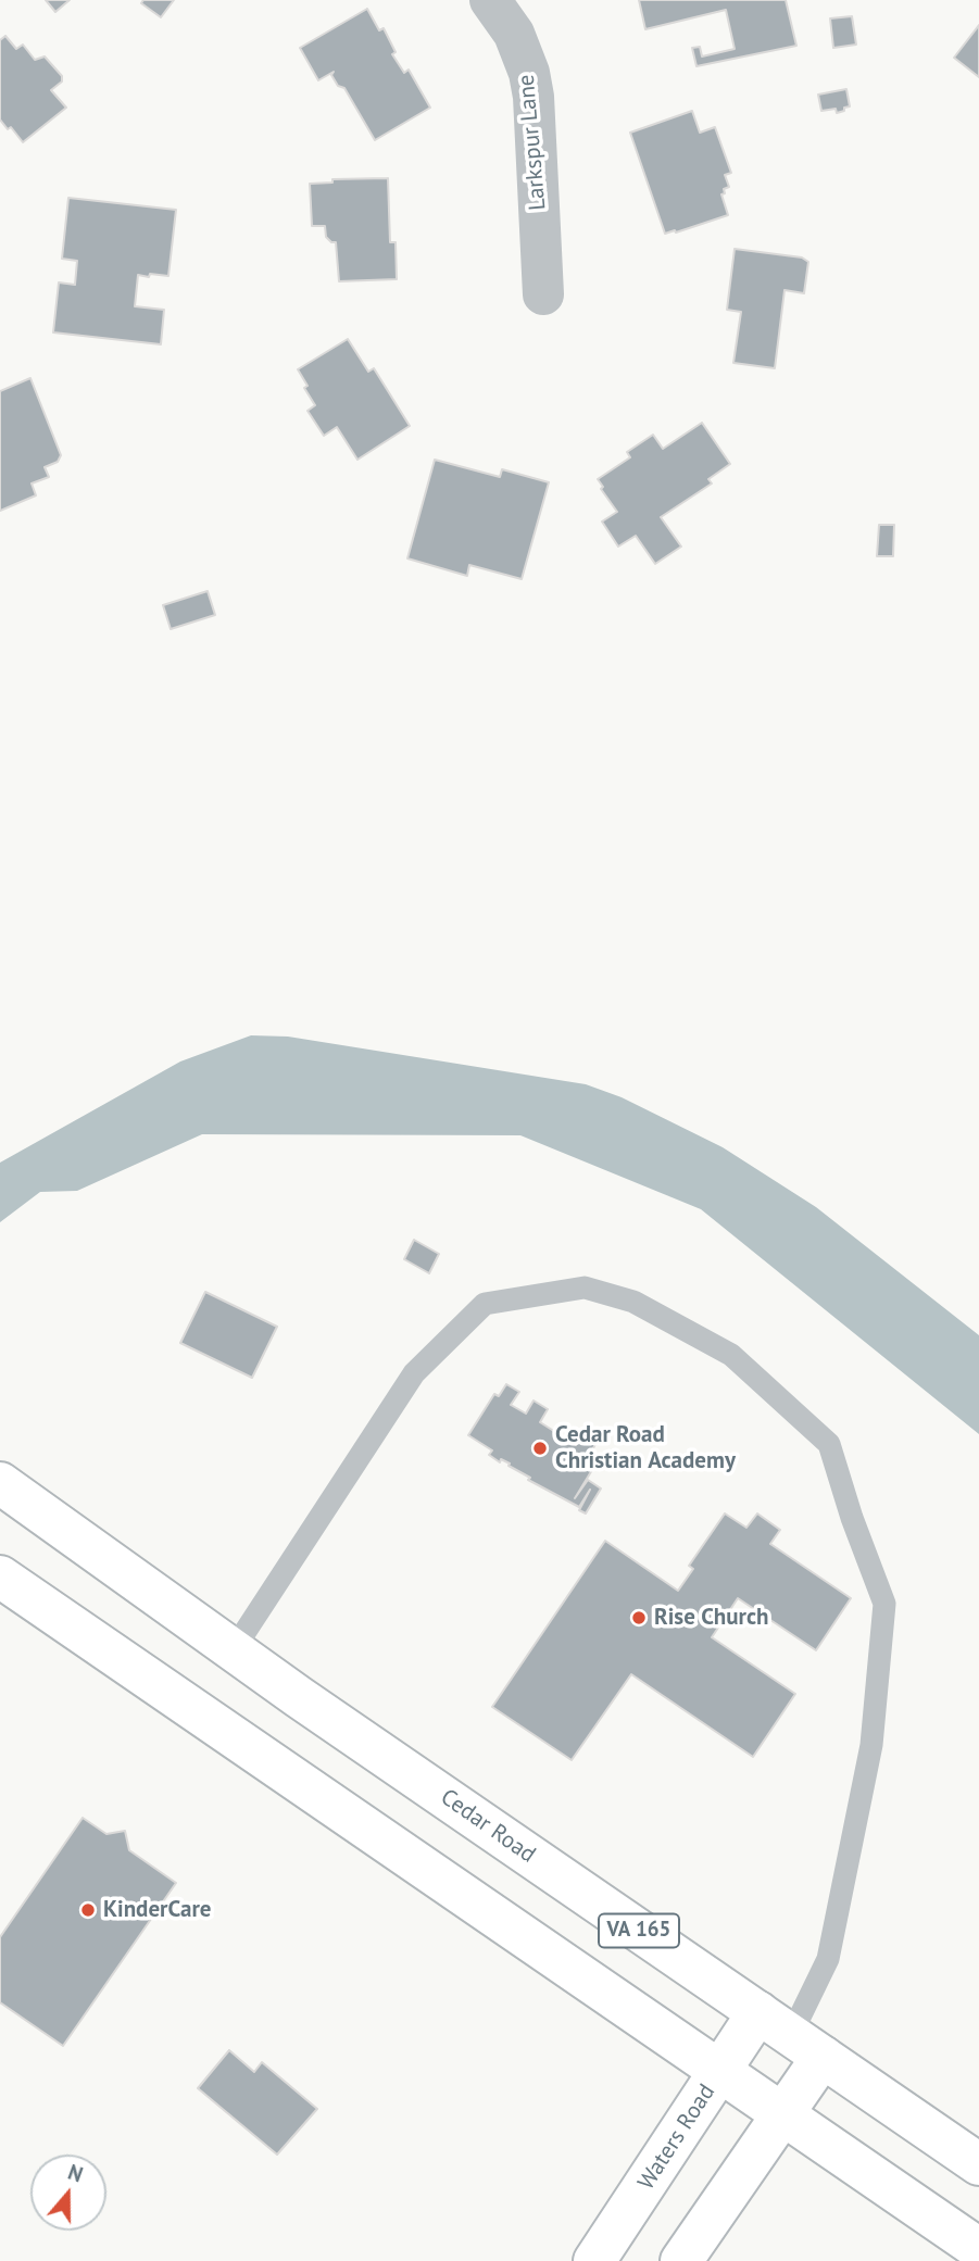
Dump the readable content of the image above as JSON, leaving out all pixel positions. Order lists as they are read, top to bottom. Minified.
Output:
{"streets":{"main road":["Cedar Road","VA 165","Waters Road"],"street":["Larkspur Lane"]},"crossings":[["Cedar Road","Waters Road"],["VA 165","Waters Road"]],"places":["Cedar Road Christian Academy","Rise Church","KinderCare"],"north":"top"}
